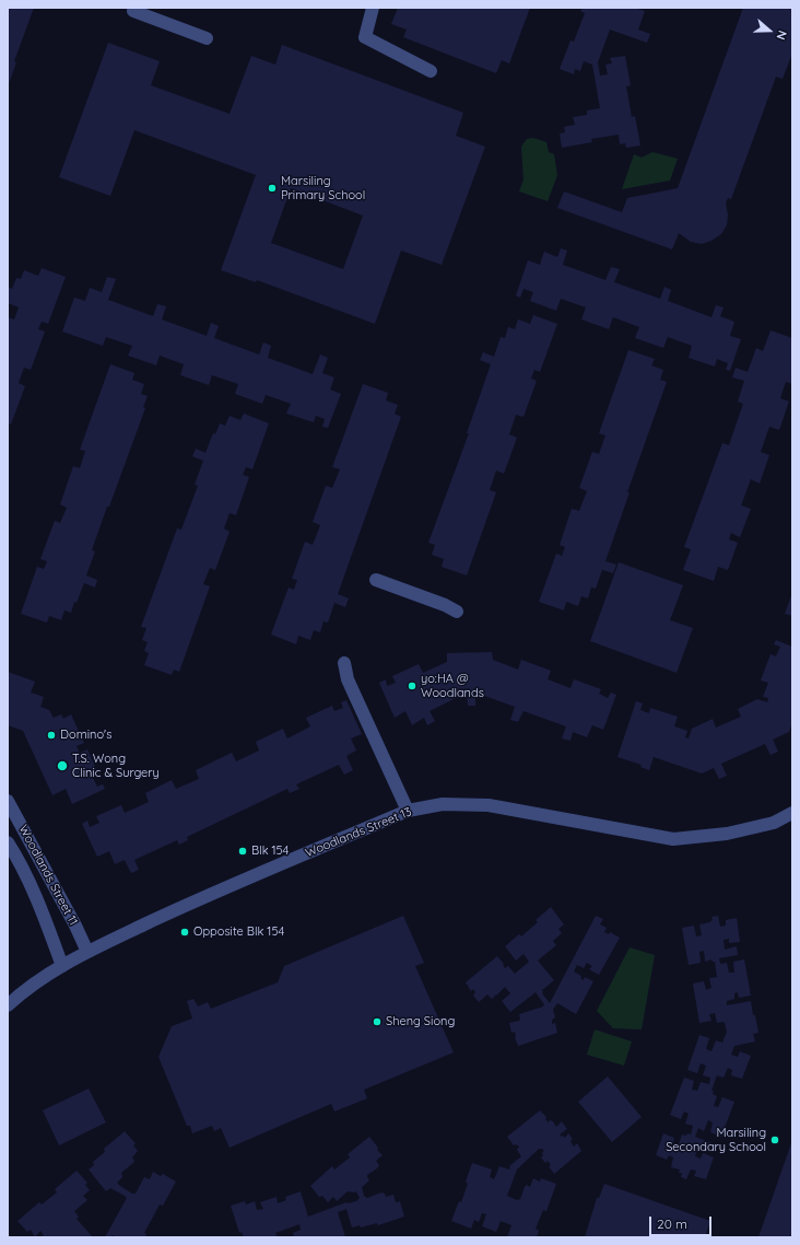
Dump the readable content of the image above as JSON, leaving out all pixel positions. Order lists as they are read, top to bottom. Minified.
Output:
{"streets":{"street":["Woodlands Street 13","Woodlands Street 11"]},"crossings":[["Woodlands Street 13","Woodlands Street 11"]],"places":["Marsiling Primary School","yo:HA @ Woodlands","Domino's","T.S. Wong Clinic & Surgery","Blk 154","Opposite Blk 154","Sheng Siong","Marsiling Secondary School"],"scale_bar":"20 m","north":"right"}
